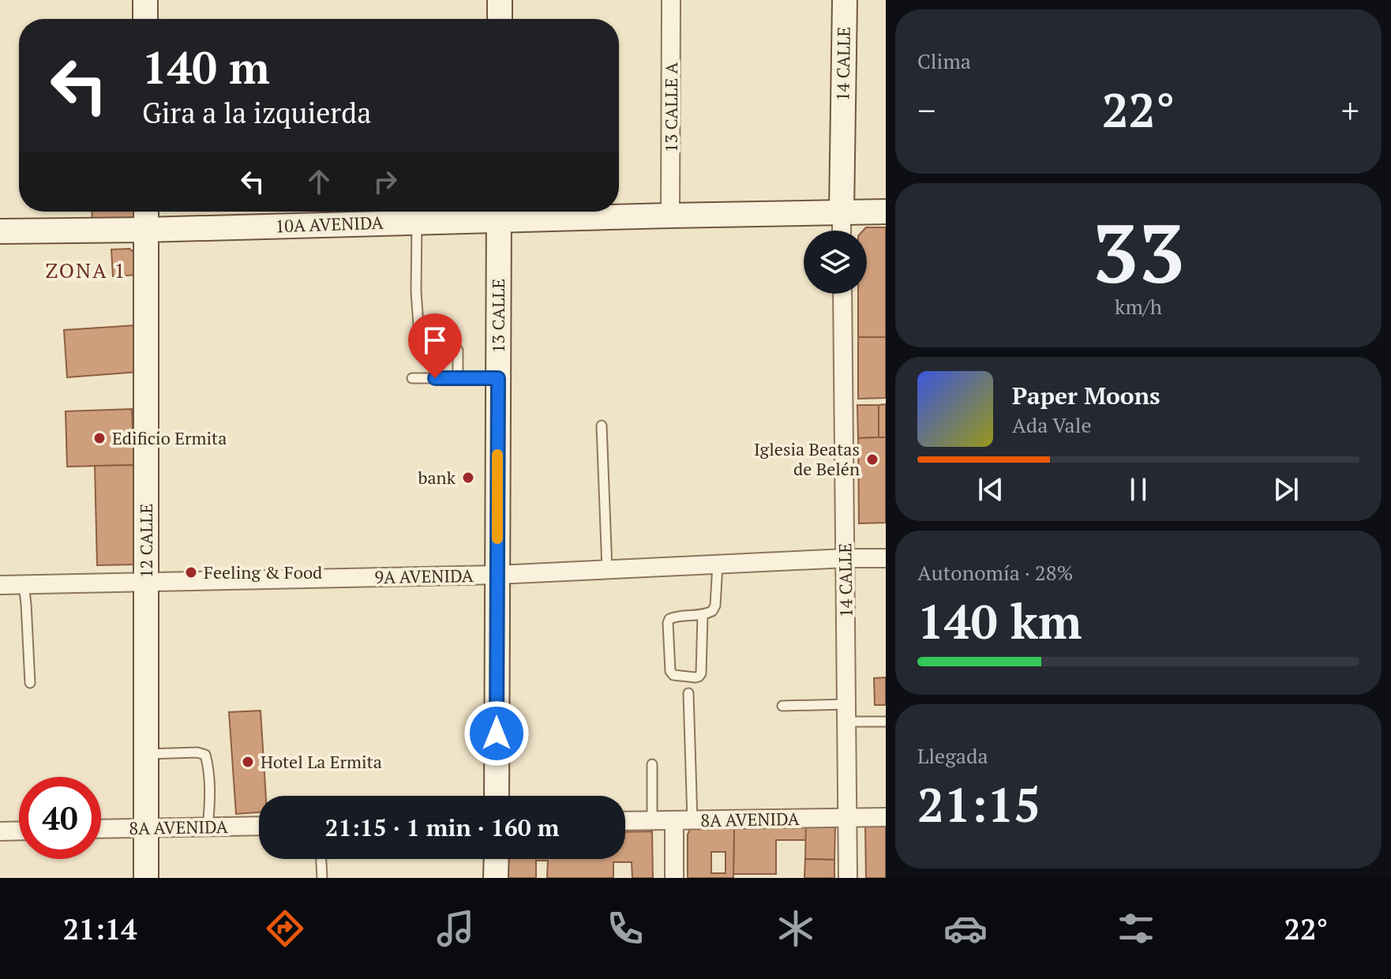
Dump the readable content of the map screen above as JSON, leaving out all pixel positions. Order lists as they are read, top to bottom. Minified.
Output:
{"streets":{"street":["14 CALLE","13 CALLE A","10A AVENIDA","13 CALLE","12 CALLE","9A AVENIDA","8A AVENIDA"]},"crossings":[["14 CALLE","10A AVENIDA"],["14 CALLE","9A AVENIDA"],["14 CALLE","8A AVENIDA"],["13 CALLE A","10A AVENIDA"],["10A AVENIDA","13 CALLE"],["10A AVENIDA","12 CALLE"],["13 CALLE","9A AVENIDA"],["12 CALLE","9A AVENIDA"],["12 CALLE","8A AVENIDA"]],"districts":["ZONA 1"],"places":["Edificio Ermita","Iglesia Beatas de Belén","bank","Feeling & Food","Hotel La Ermita"],"page":{"tile":["Clima",["33","km/h"],["Autonomía · 28%","140 km"],["Llegada","21:15"]],"turn":["140 m","Gira a la izquierda"],"heat":["−","22°","+"],"song":["Paper Moons","Ada Vale"],"limit":"40","trip":"21:15 · 1 min · 160 m","tabs":["21:14","22°"]}}
